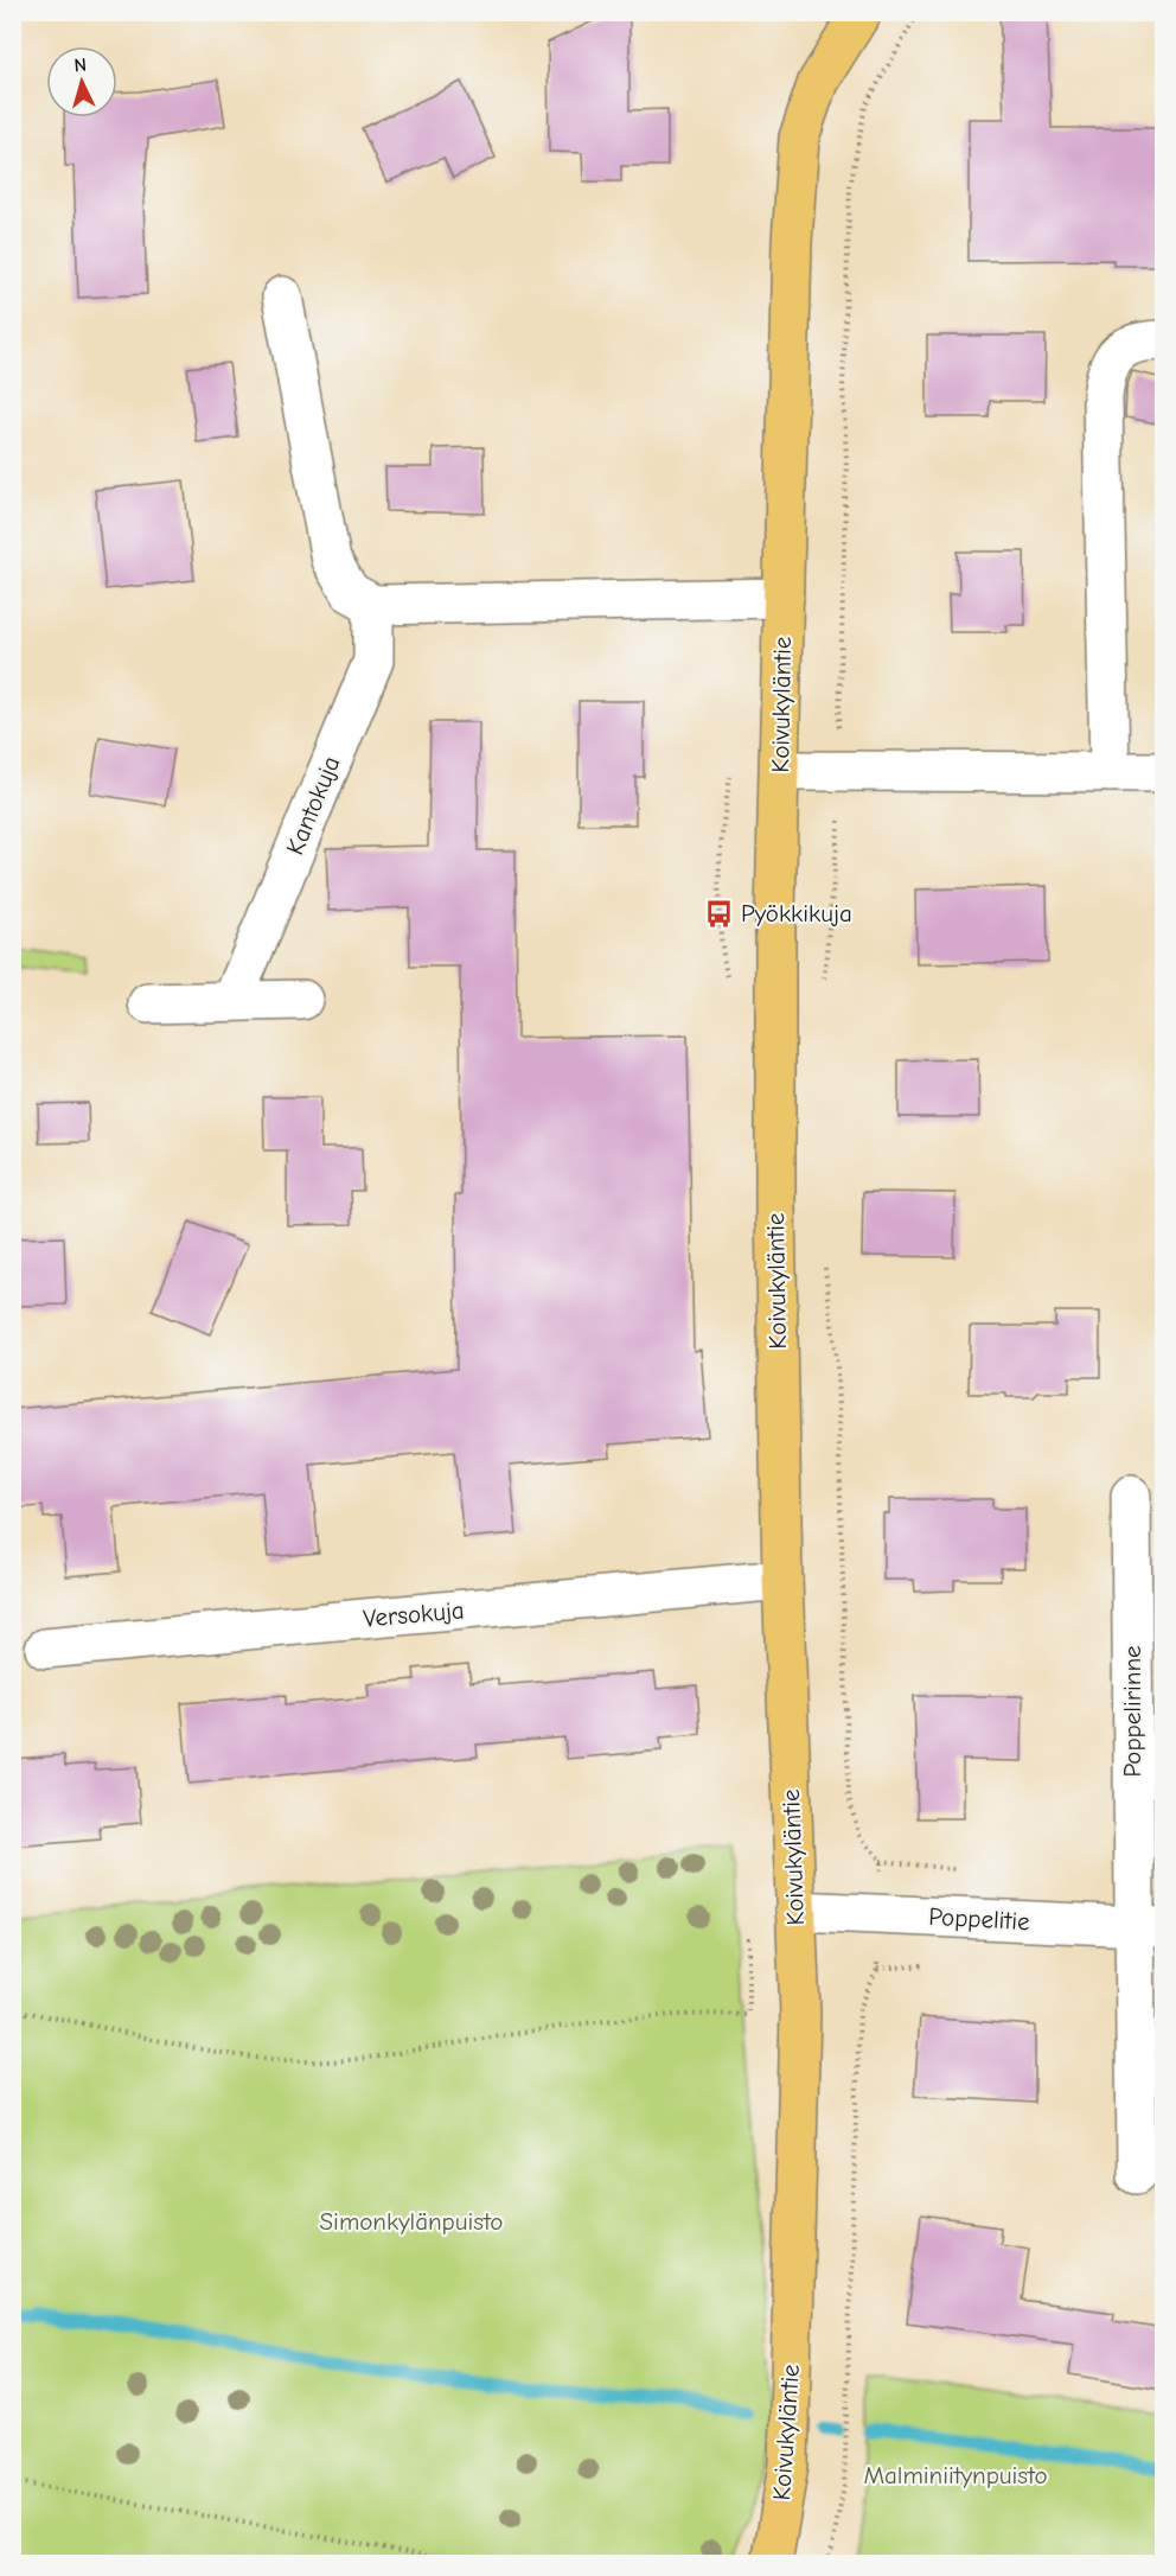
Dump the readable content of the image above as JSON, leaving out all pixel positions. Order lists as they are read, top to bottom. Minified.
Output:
{"streets":{"main road":["Koivukyläntie"],"street":["Kantokuja","Versokuja","Poppelirinne","Poppelitie"]},"crossings":[["Koivukyläntie","Versokuja"],["Koivukyläntie","Poppelitie"],["Poppelirinne","Poppelitie"]],"parks":["Simonkylänpuisto","Malminiitynpuisto"],"places":{"bus stop":["Pyökkikuja"]},"north":"top"}
